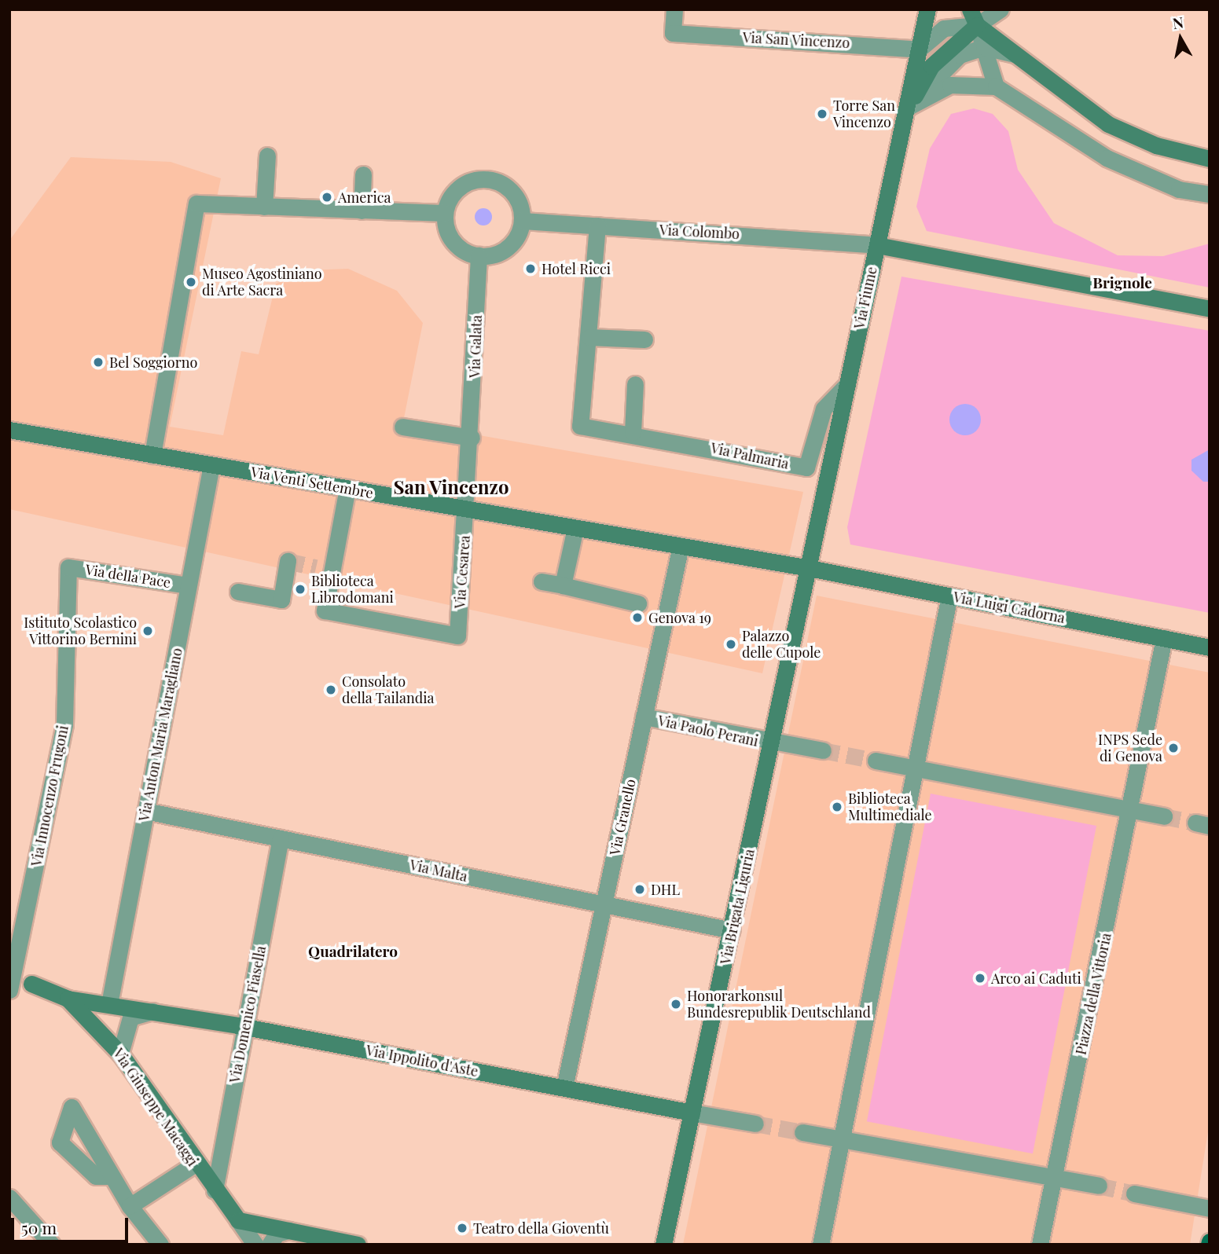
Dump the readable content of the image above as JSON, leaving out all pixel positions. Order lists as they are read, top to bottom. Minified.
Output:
{"streets":{"street":["Via San Vincenzo","Via Colombo","Via Fiume","Via Galata","Via Palmaria","Via Venti Settembre","Via Cesarea","Via della Pace","Via Luigi Cadorna","Via Paolo Perani","Via Anton Maria Maragliano","Via Innocenzo Frugoni","Via Granello","Via Malta","Via Brigata Liguria","Piazza della Vittoria","Via Domenico Fiasella","Via Ippolito d'Aste","Via Giuseppe Macaggi"]},"crossings":[["Via San Vincenzo","Via Fiume"],["Via Colombo","Via Fiume"],["Via Colombo","Via Galata"],["Via Fiume","Via Palmaria"],["Via Fiume","Via Venti Settembre"],["Via Fiume","Via Luigi Cadorna"],["Via Fiume","Via Brigata Liguria"],["Via Galata","Via Venti Settembre"],["Via Galata","Via Cesarea"],["Via Venti Settembre","Via Cesarea"],["Via Venti Settembre","Via Luigi Cadorna"],["Via Venti Settembre","Via Anton Maria Maragliano"],["Via Venti Settembre","Via Granello"],["Via Venti Settembre","Via Brigata Liguria"],["Via della Pace","Via Anton Maria Maragliano"],["Via della Pace","Via Innocenzo Frugoni"],["Via Luigi Cadorna","Via Brigata Liguria"],["Via Luigi Cadorna","Piazza della Vittoria"],["Via Paolo Perani","Via Granello"],["Via Paolo Perani","Via Brigata Liguria"],["Via Anton Maria Maragliano","Via Malta"],["Via Anton Maria Maragliano","Via Ippolito d'Aste"],["Via Granello","Via Malta"],["Via Granello","Via Ippolito d'Aste"],["Via Malta","Via Brigata Liguria"],["Via Malta","Via Domenico Fiasella"],["Via Brigata Liguria","Via Ippolito d'Aste"],["Via Domenico Fiasella","Via Ippolito d'Aste"],["Via Domenico Fiasella","Via Giuseppe Macaggi"],["Via Ippolito d'Aste","Via Giuseppe Macaggi"]],"districts":["Brignole","San Vincenzo","Quadrilatero"],"places":["Torre San Vincenzo","America","Hotel Ricci","Museo Agostiniano di Arte Sacra","Bel Soggiorno","Biblioteca Librodomani","Genova 19","Istituto Scolastico Vittorino Bernini","Palazzo delle Cupole","Consolato della Tailandia","INPS Sede di Genova","Biblioteca Multimediale","DHL","Arco ai Caduti","Honorarkonsul Bundesrepublik Deutschland","Teatro della Gioventù"],"scale_bar":"50 m","north":"top"}
